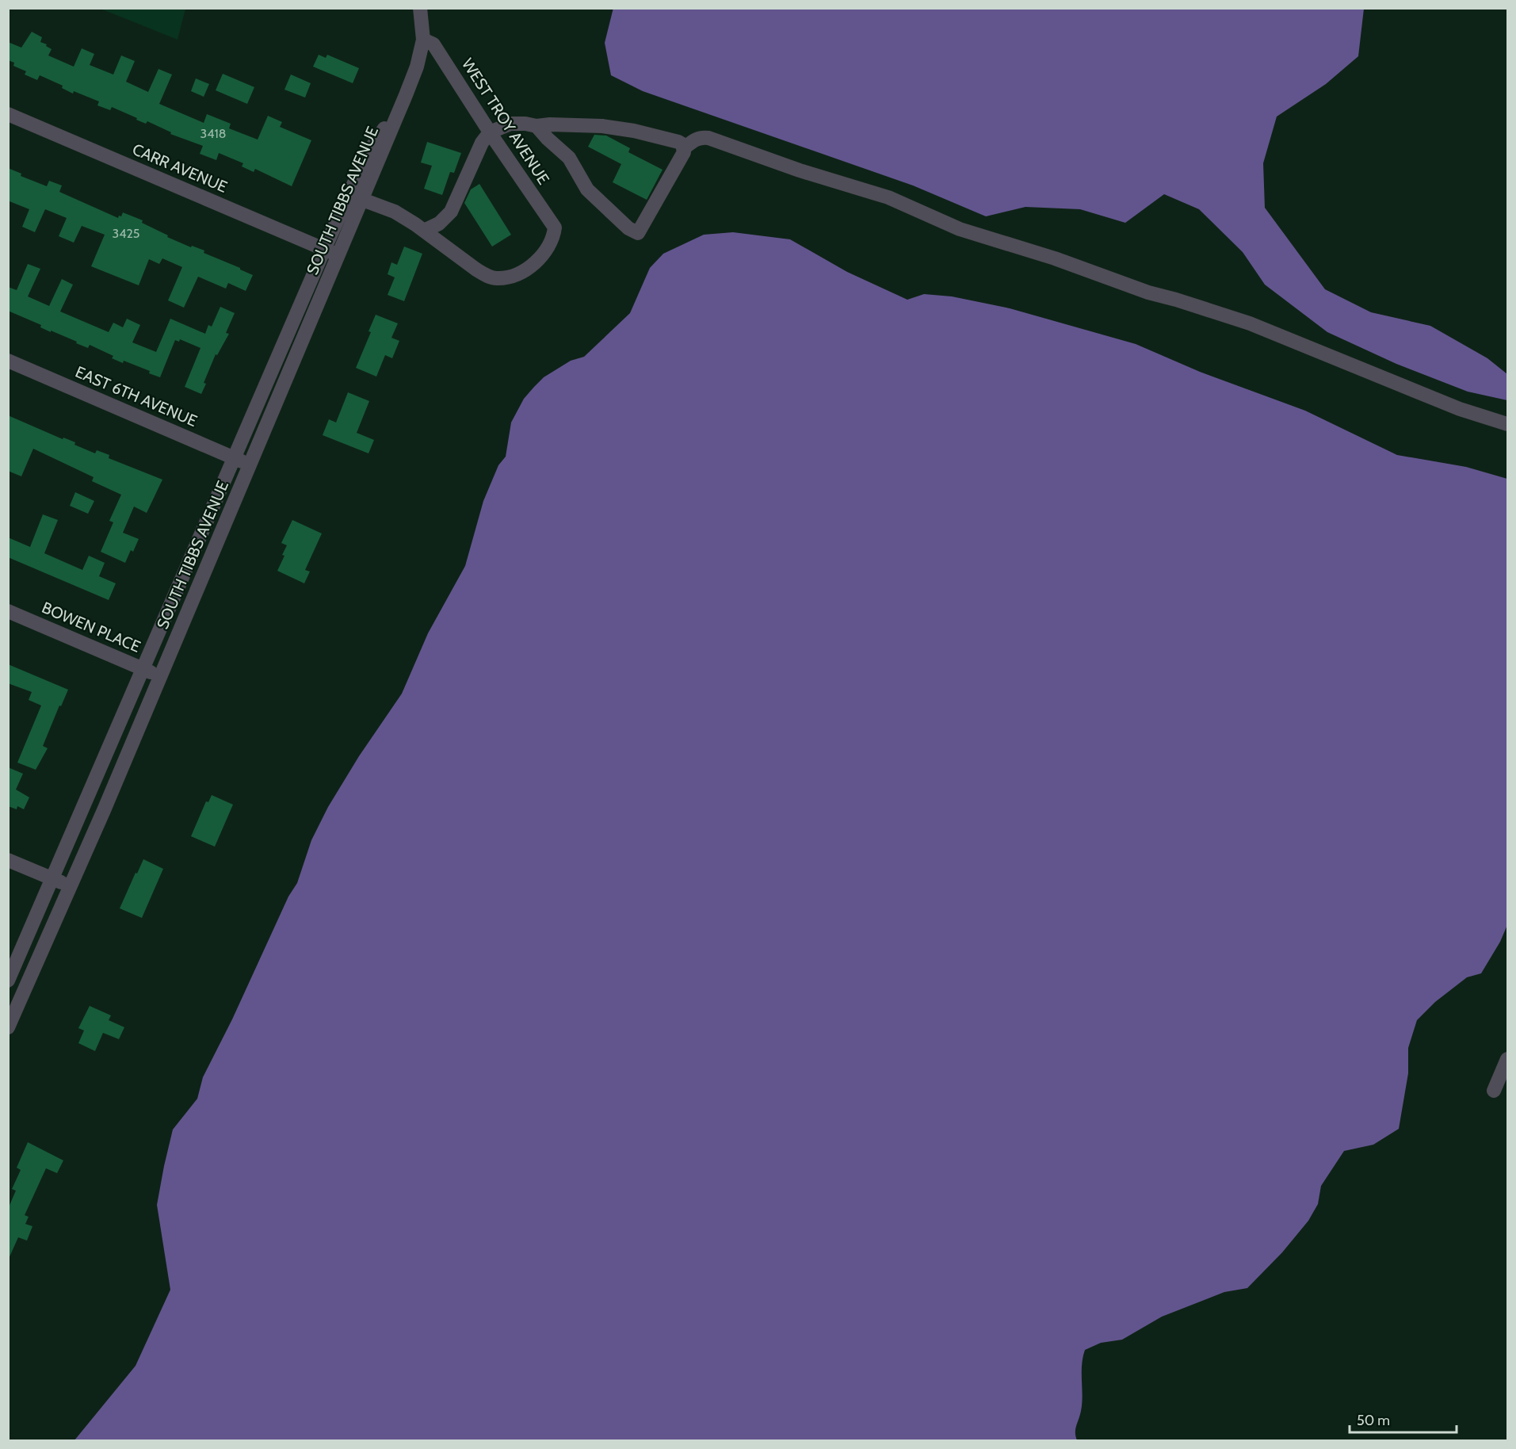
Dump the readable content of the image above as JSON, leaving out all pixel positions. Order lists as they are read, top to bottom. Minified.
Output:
{"streets":{"street":["WEST TROY AVENUE","CARR AVENUE","SOUTH TIBBS AVENUE","EAST 6TH AVENUE","BOWEN PLACE"]},"crossings":[["WEST TROY AVENUE","SOUTH TIBBS AVENUE"],["CARR AVENUE","SOUTH TIBBS AVENUE"],["SOUTH TIBBS AVENUE","EAST 6TH AVENUE"],["SOUTH TIBBS AVENUE","BOWEN PLACE"]],"house_numbers":["3418","3425"],"scale_bar":"50 m"}
